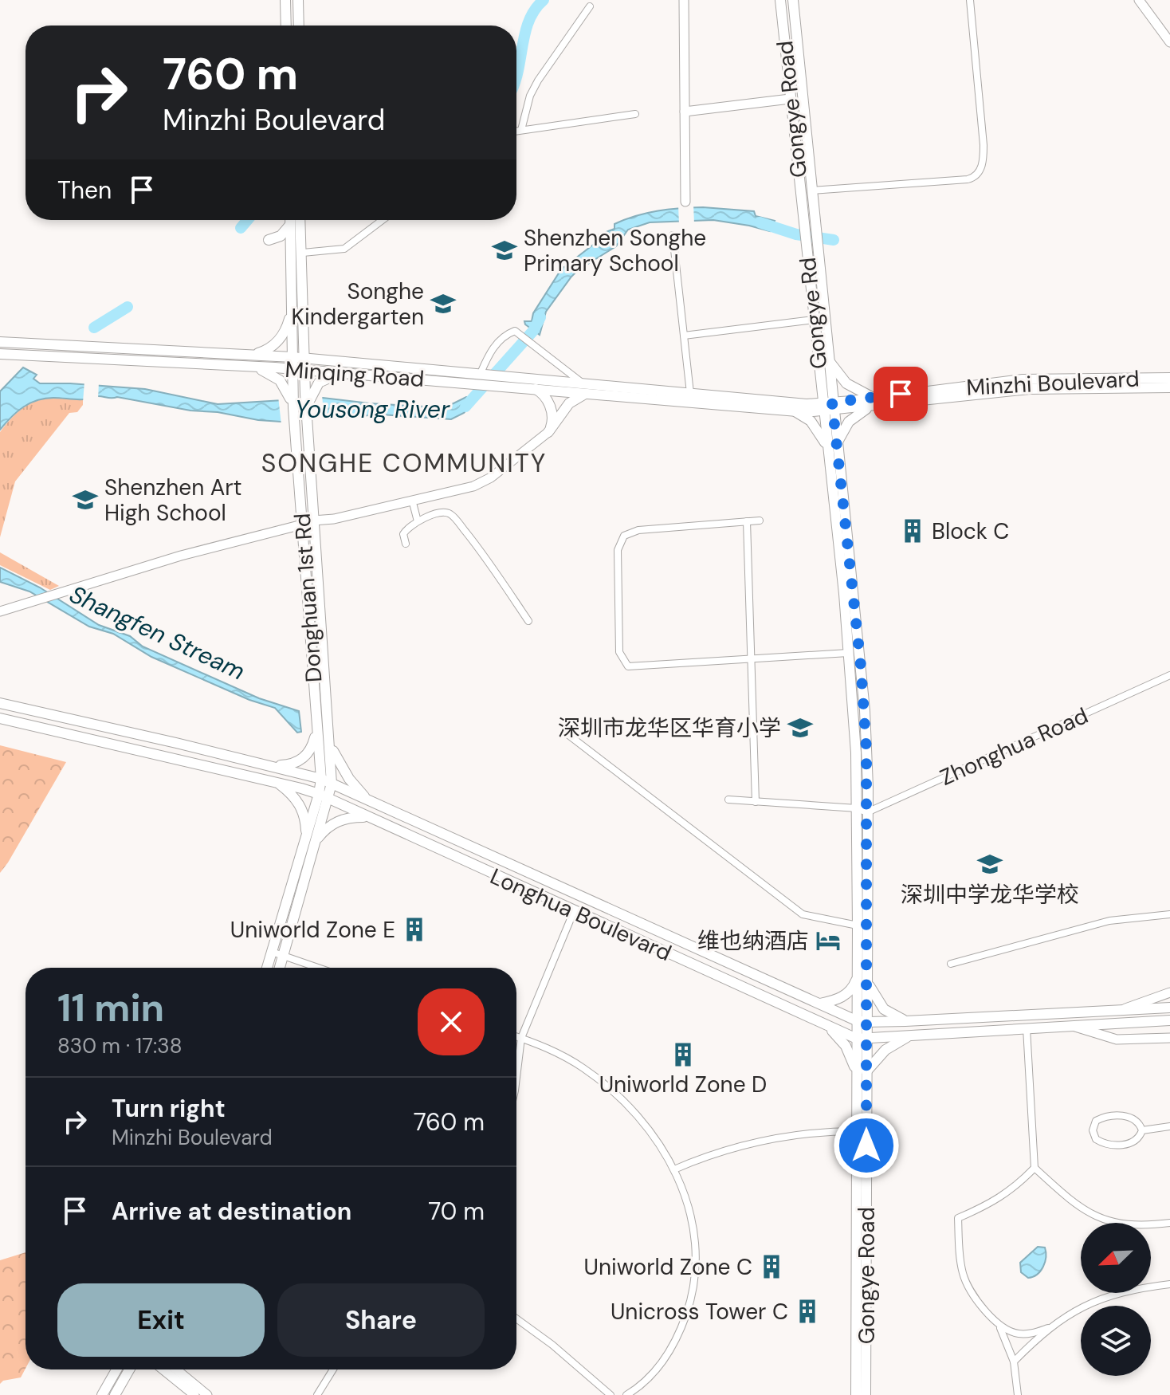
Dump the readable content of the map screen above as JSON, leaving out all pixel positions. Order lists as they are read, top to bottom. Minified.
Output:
{"streets":{"main road":["Gongye Road","Gongye Rd","Minqing Road","Minzhi Boulevard","Donghuan 1st Rd","Longhua Boulevard"],"street":["Zhonghua Road"]},"crossings":[["Gongye Road","Gongye Rd"],["Gongye Road","Minqing Road"],["Gongye Road","Minzhi Boulevard"],["Gongye Road","Zhonghua Road"],["Gongye Road","Longhua Boulevard"],["Gongye Rd","Minqing Road"],["Gongye Rd","Minzhi Boulevard"],["Minqing Road","Minzhi Boulevard"],["Minqing Road","Donghuan 1st Rd"],["Donghuan 1st Rd","Longhua Boulevard"]],"districts":["SONGHE COMMUNITY"],"water":["Yousong River","Shangfen Stream"],"places":{"school or university":["Shenzhen Songhe Primary School","Songhe Kindergarten","Shenzhen Art High School","深圳市龙华区华育小学","深圳中学龙华学校"],"building":["Block C","Uniworld Zone E","Uniworld Zone D","Uniworld Zone C","Unicross Tower C"],"hotel":["维也纳酒店"]},"north":"bottom left","page":{"turn":["760 m","Minzhi Boulevard"],"then":"Then","heading":["11 min","830 m · 17:38"],"list":[{"name":"Turn right","note":"Minzhi Boulevard","value":"760 m"},{"name":"Arrive at destination","value":"70 m"}],"buttons":["Exit","Share"]}}
